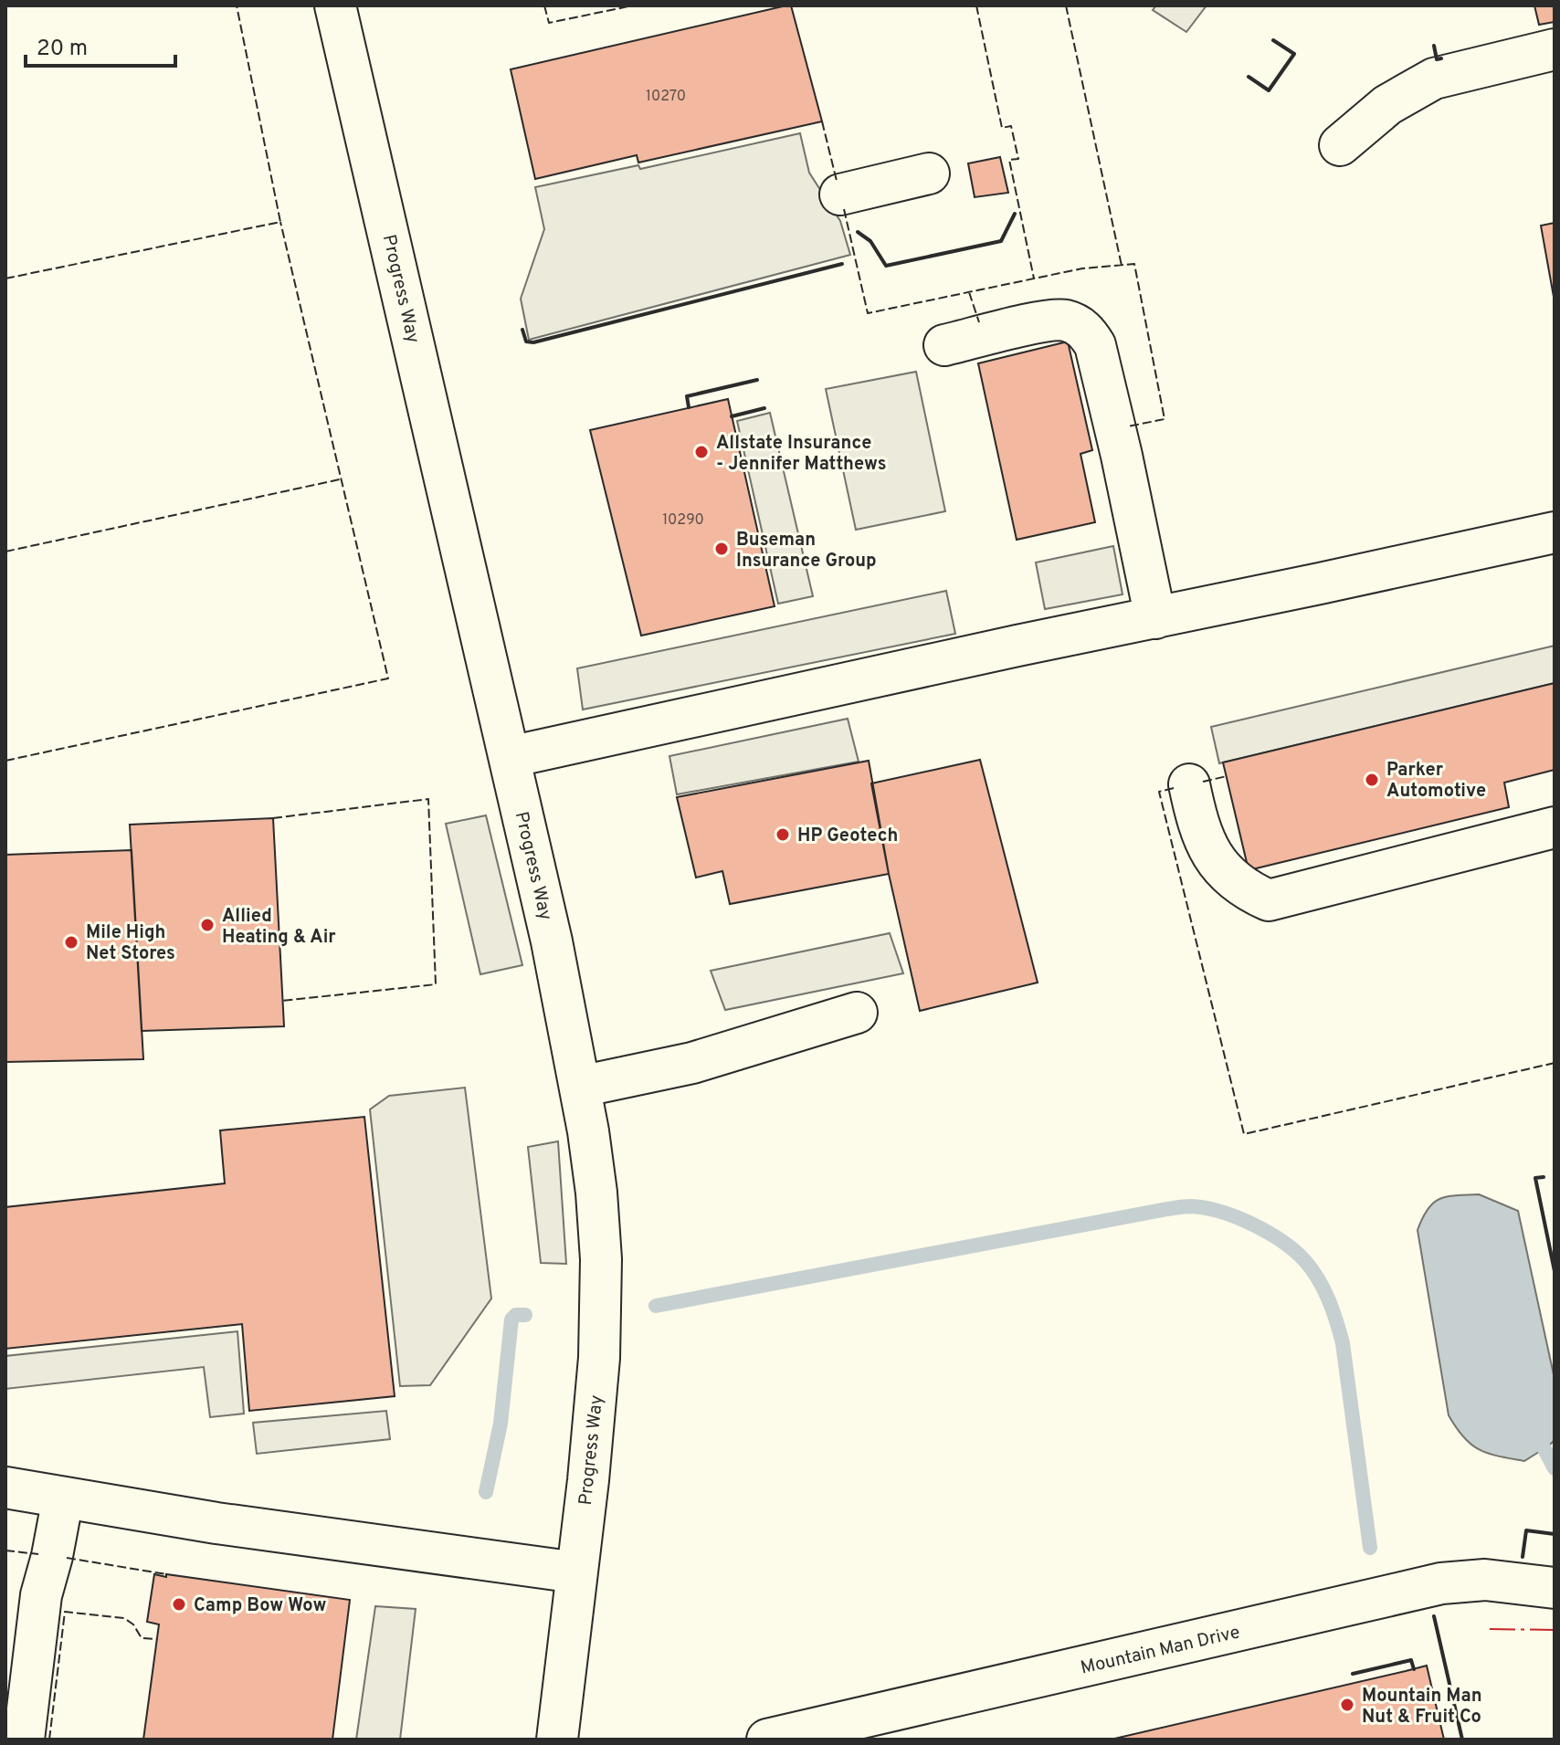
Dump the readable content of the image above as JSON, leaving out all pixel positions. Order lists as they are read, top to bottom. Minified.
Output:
{"streets":{"street":["Progress Way","Mountain Man Drive"]},"places":["Allstate Insurance - Jennifer Matthews","Buseman Insurance Group","Parker Automotive","HP Geotech","Allied Heating & Air","Mile High Net Stores","Camp Bow Wow","Mountain Man Nut & Fruit Co"],"house_numbers":["10270","10290"],"scale_bar":"20 m"}
